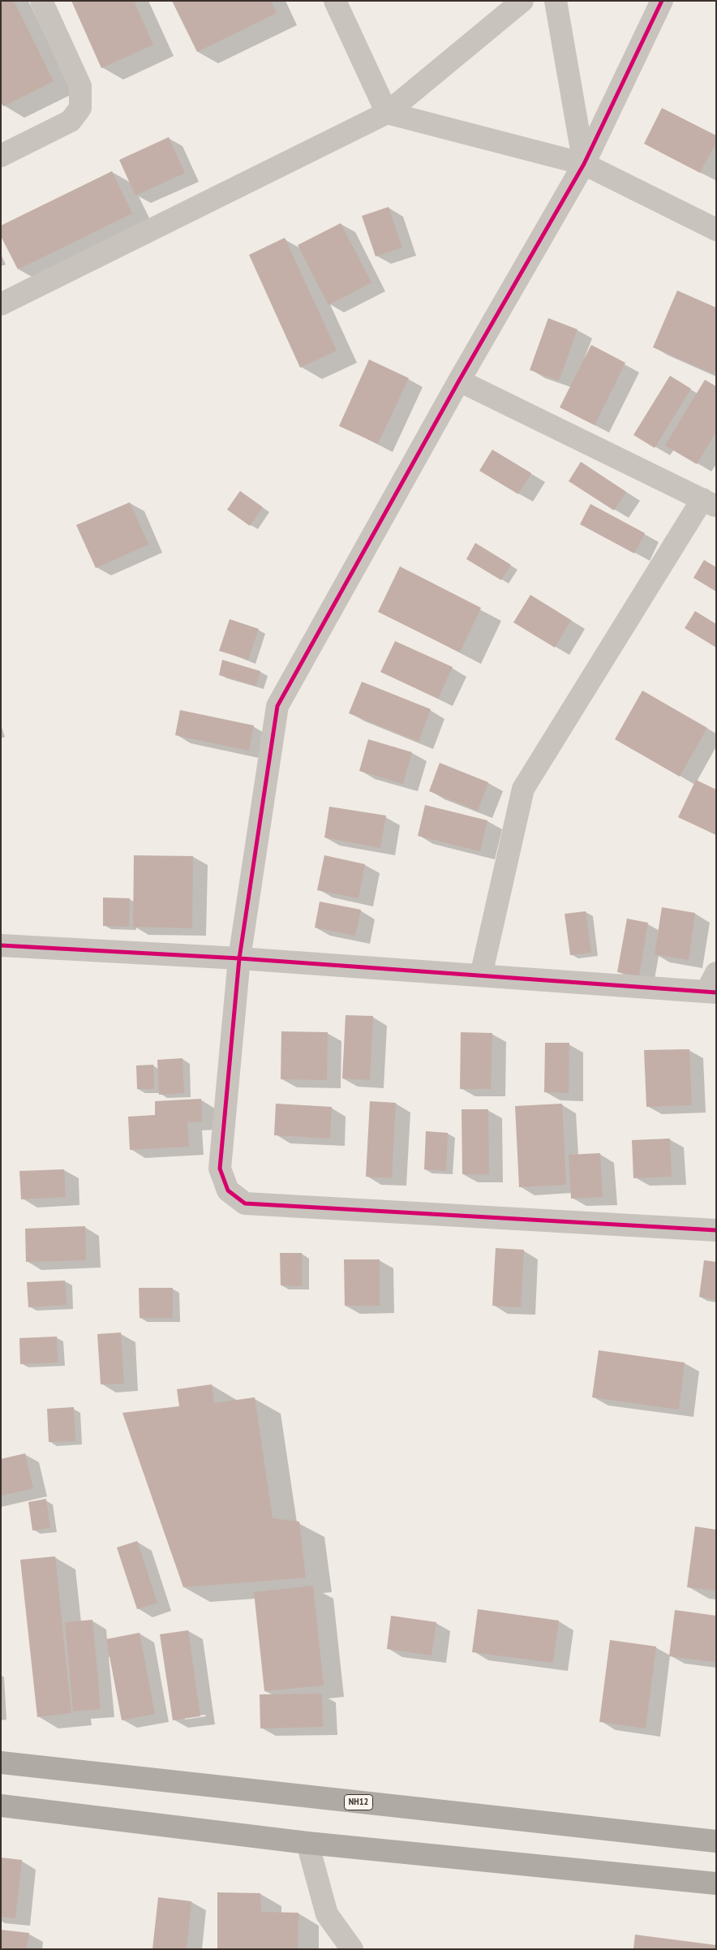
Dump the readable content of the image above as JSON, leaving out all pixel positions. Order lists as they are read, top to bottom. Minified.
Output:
{"streets":{"highway":["NH12"]}}
